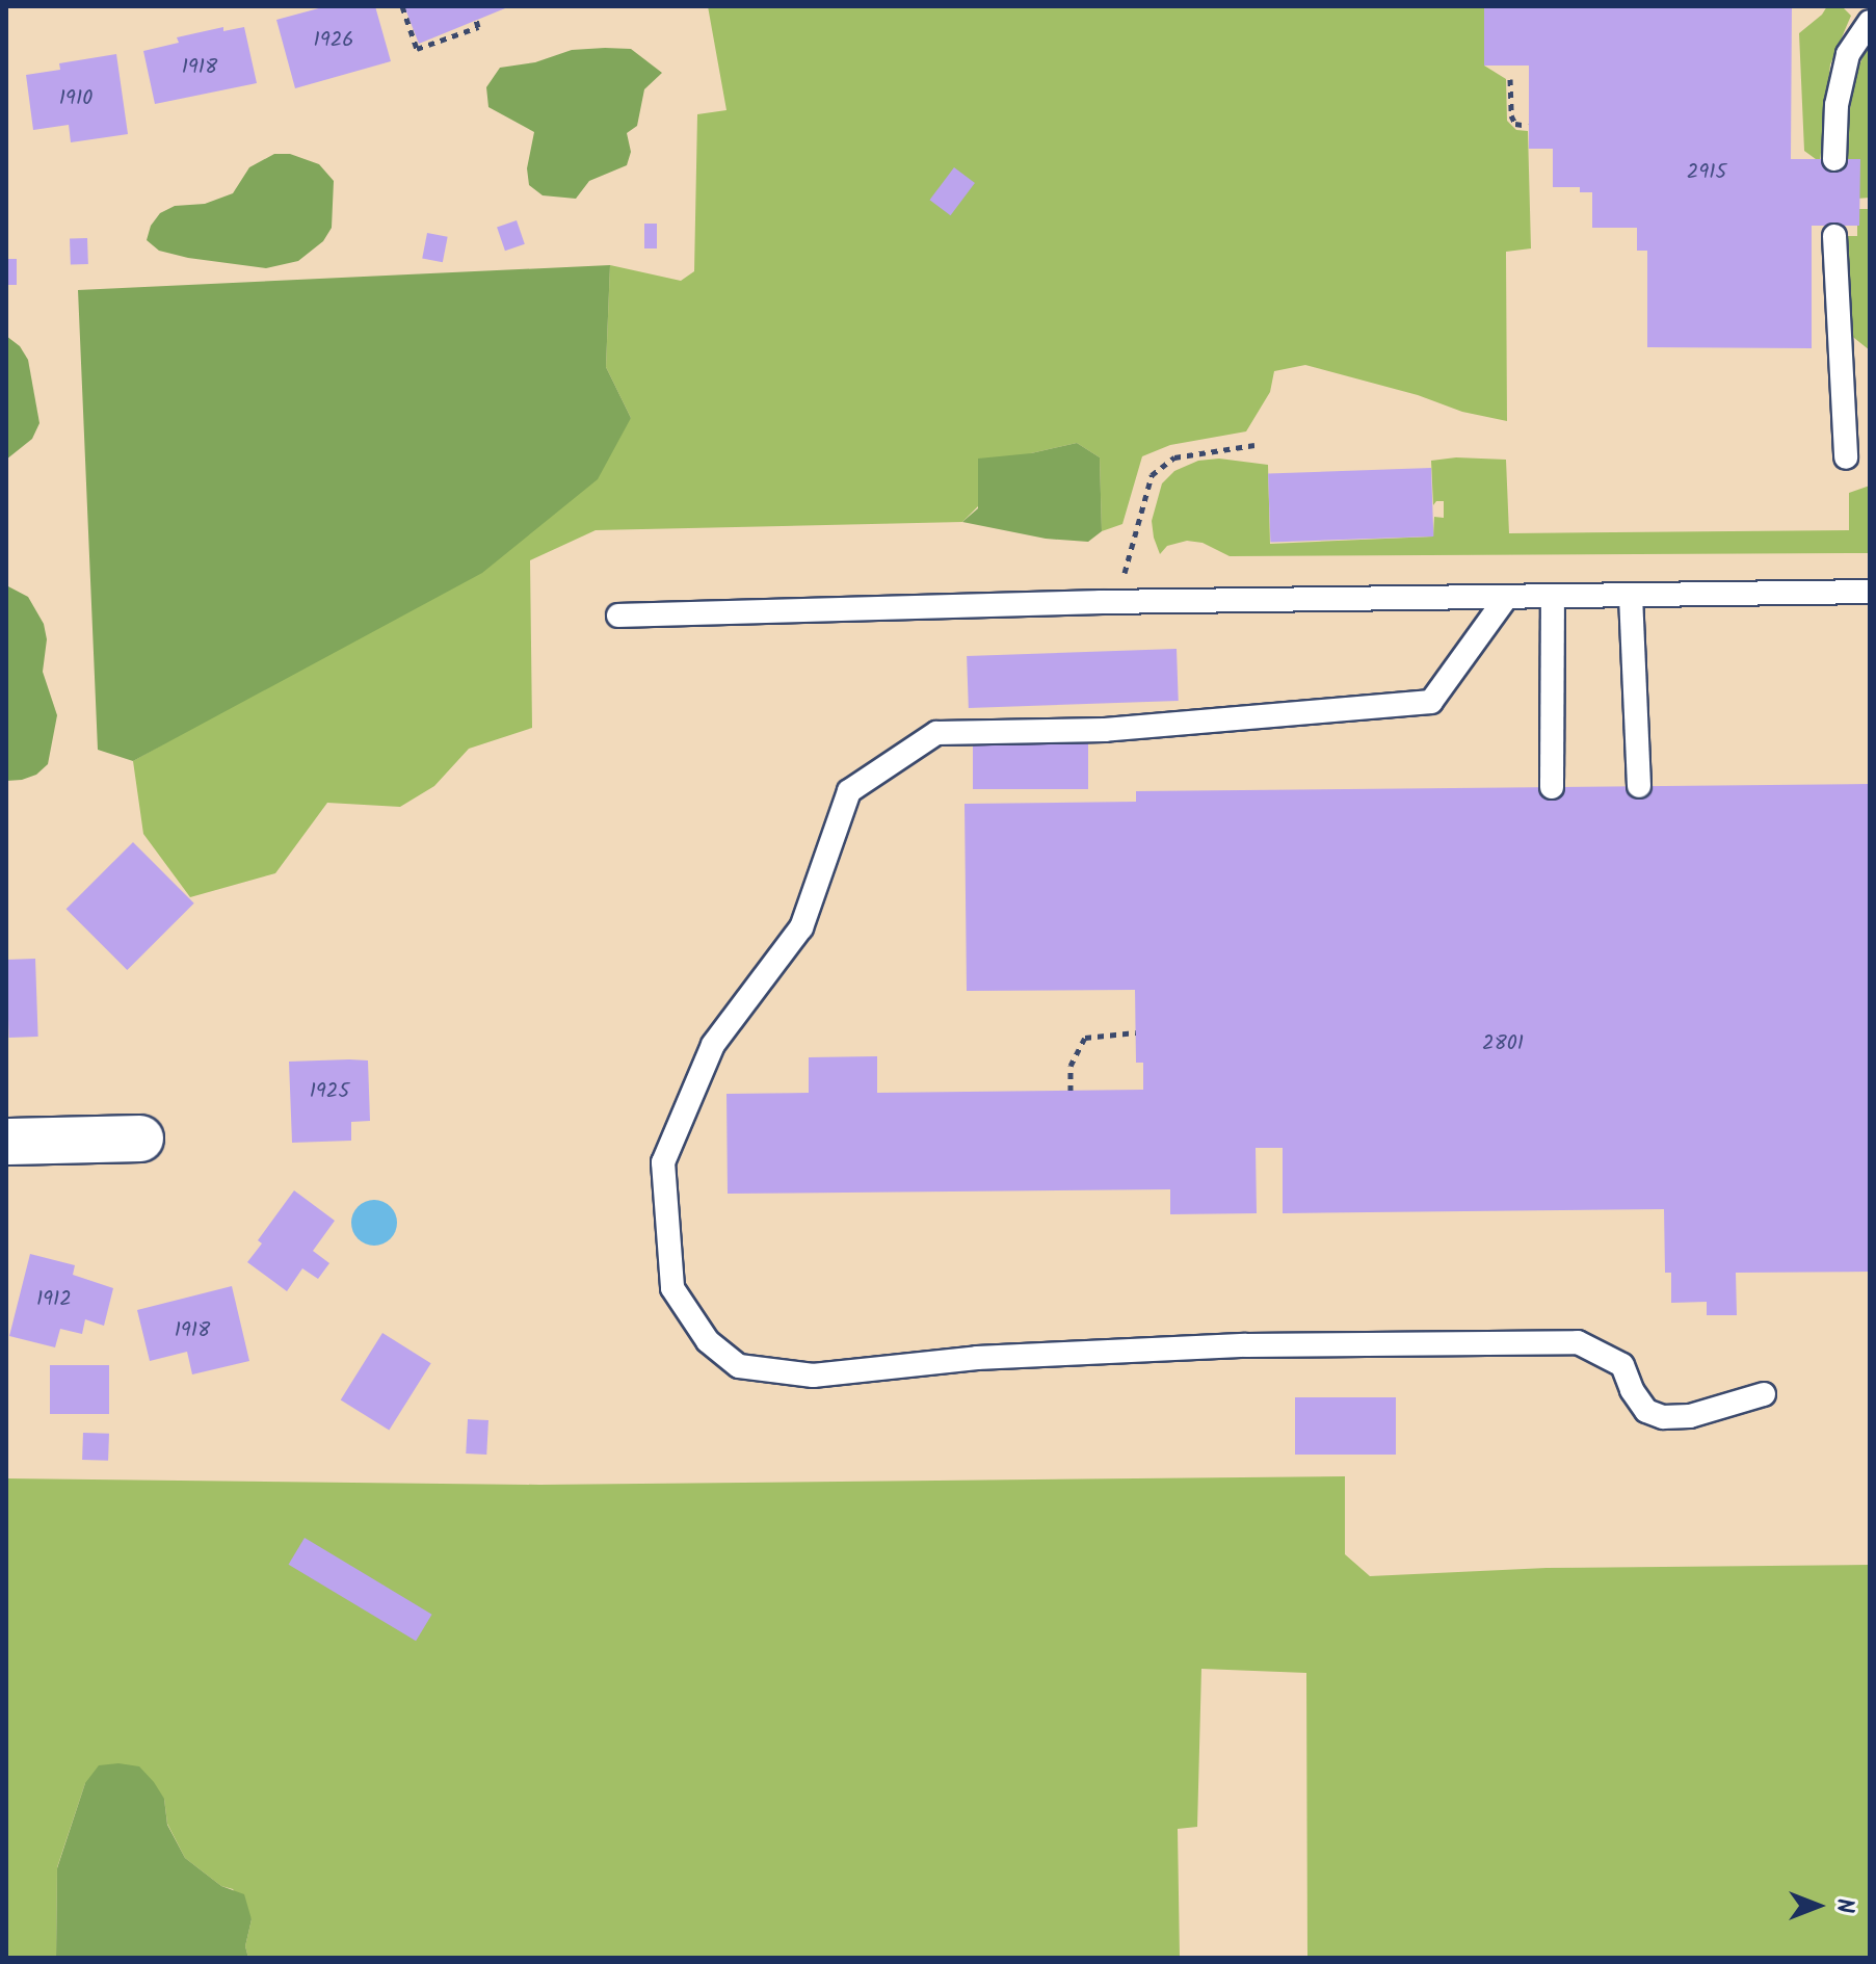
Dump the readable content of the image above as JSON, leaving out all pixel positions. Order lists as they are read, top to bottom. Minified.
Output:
{"house_numbers":["1926","1918","1910","2915","2801","1925","1912","1918"],"north":"right"}
